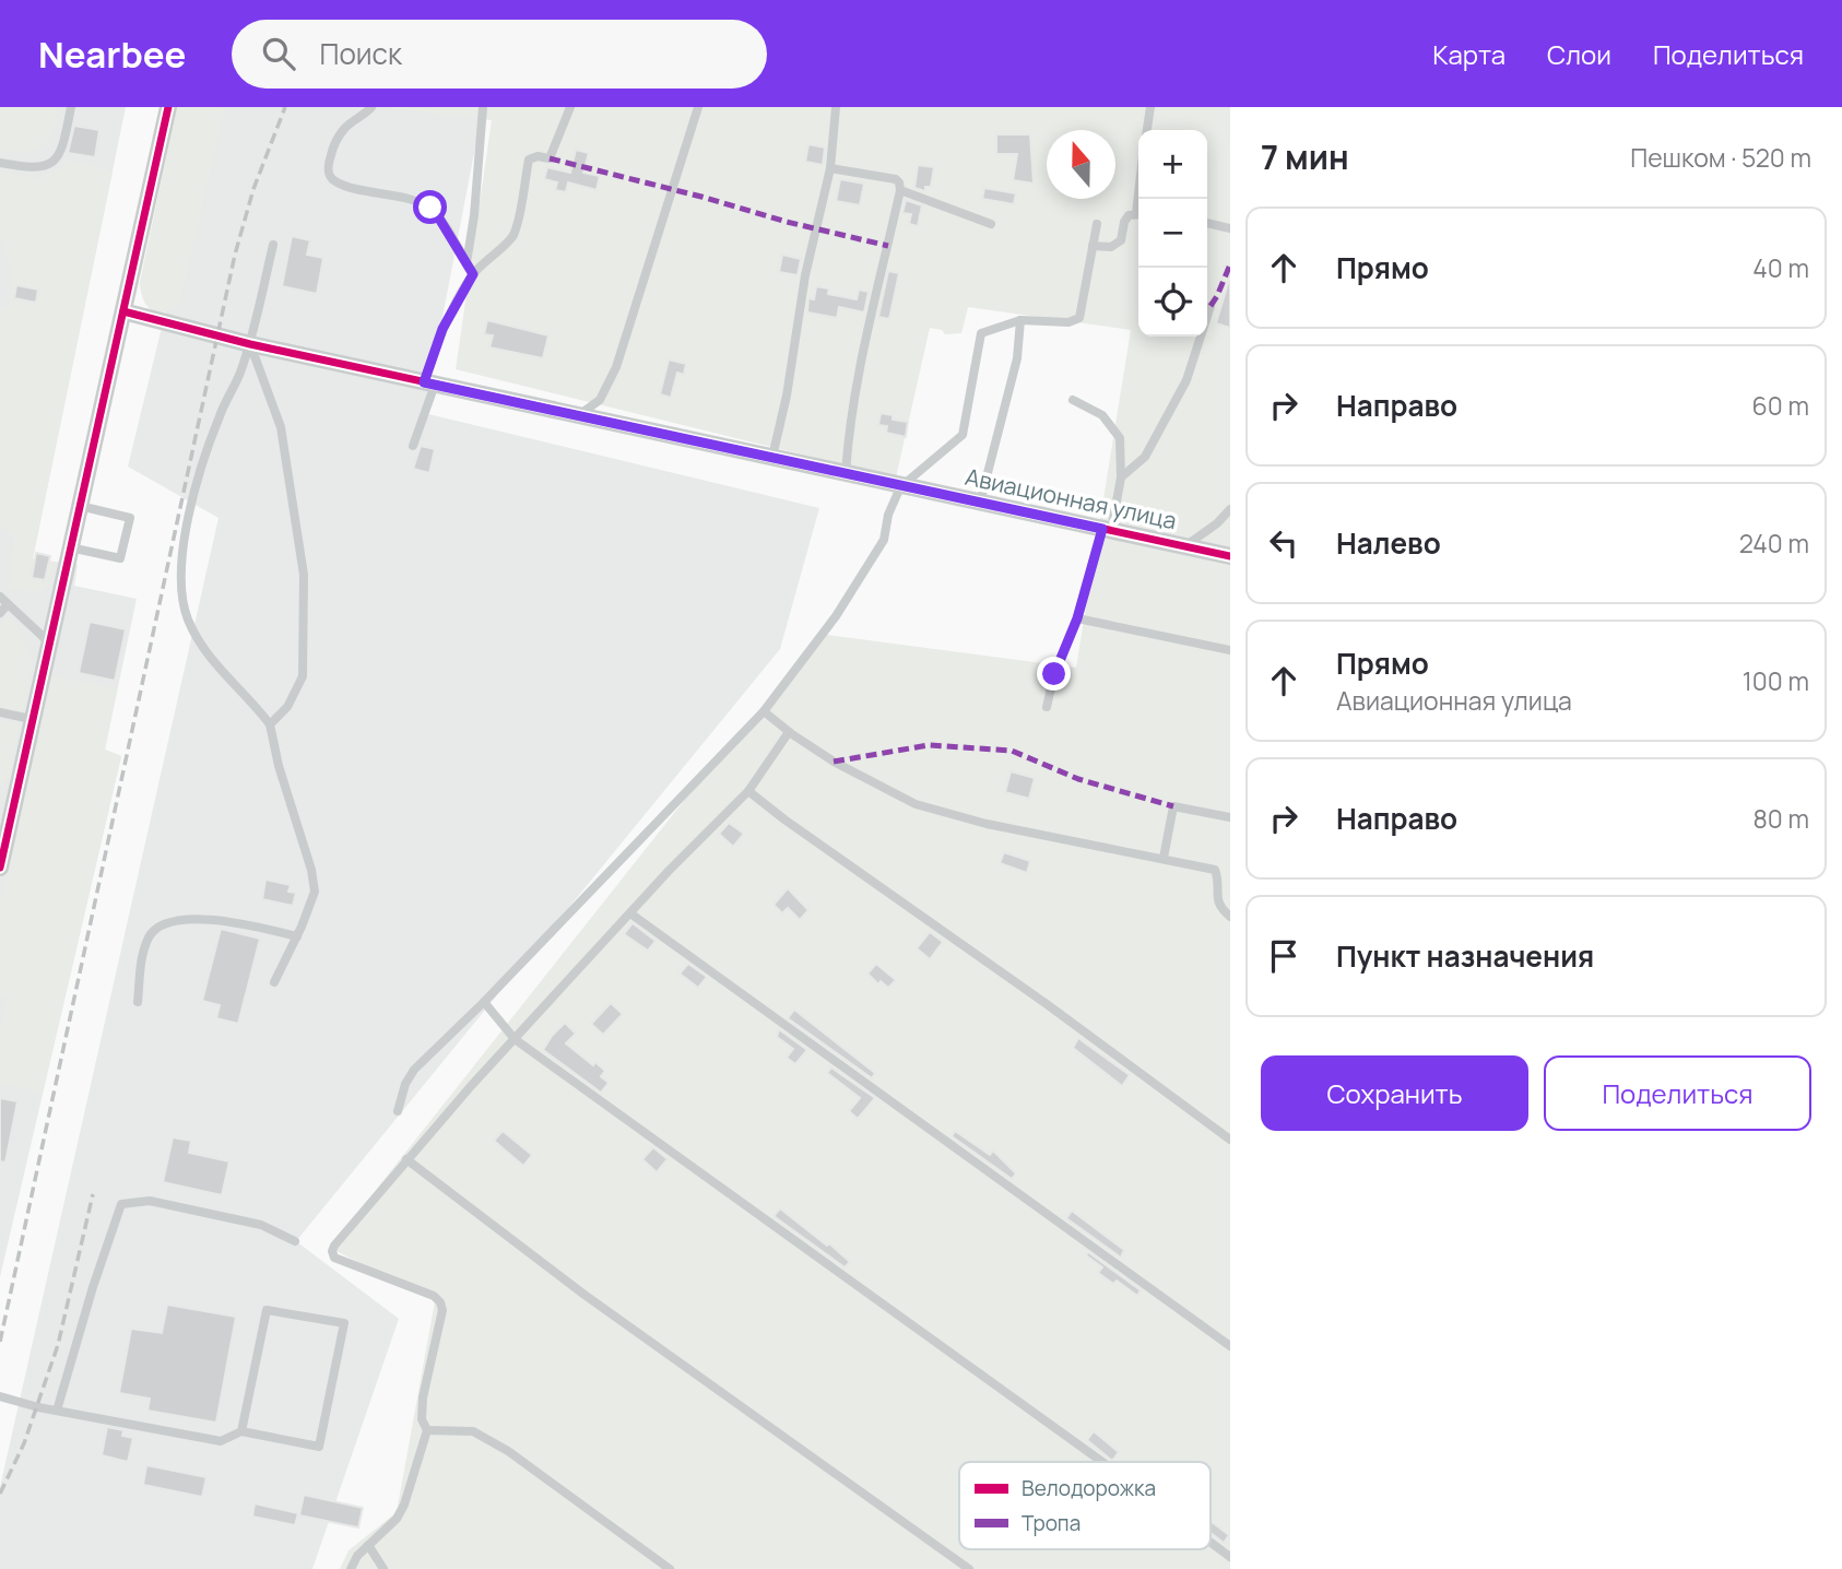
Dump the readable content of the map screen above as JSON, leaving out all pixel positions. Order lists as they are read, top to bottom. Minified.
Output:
{"streets":{"street":["Авиационная улица"]},"legend":["Велодорожка","Тропа"],"north":"top","page":{"header":"Nearbee","search":"Поиск","nav":["Карта","Слои","Поделиться"],"heading":["7 мин","Пешком · 520 m"],"map_buttons":["+","−"],"list":[["Прямо","40 m"],["Направо","60 m"],["Налево","240 m"],["Прямо","Авиационная улица","100 m"],["Направо","80 m"],"Пункт назначения"],"buttons":["Сохранить","Поделиться"]}}
